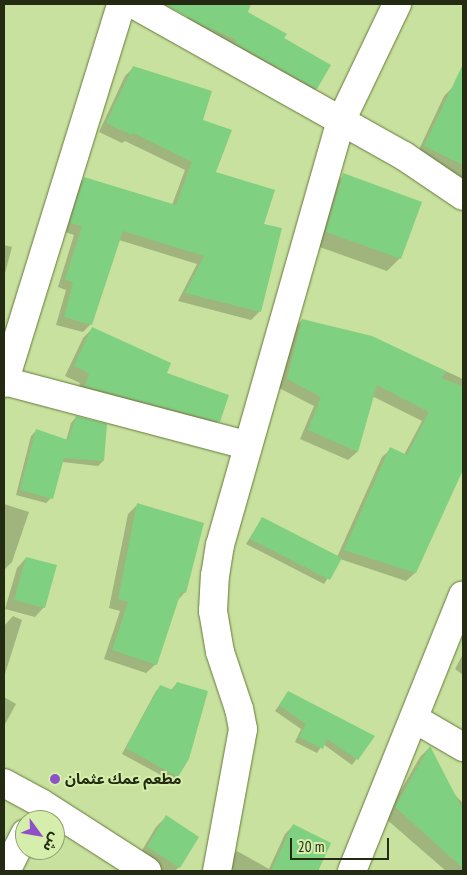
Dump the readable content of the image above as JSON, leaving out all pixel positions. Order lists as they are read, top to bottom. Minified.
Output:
{"places":["مطعم عمك عثمان"],"scale_bar":"20 m","north":"bottom right"}
